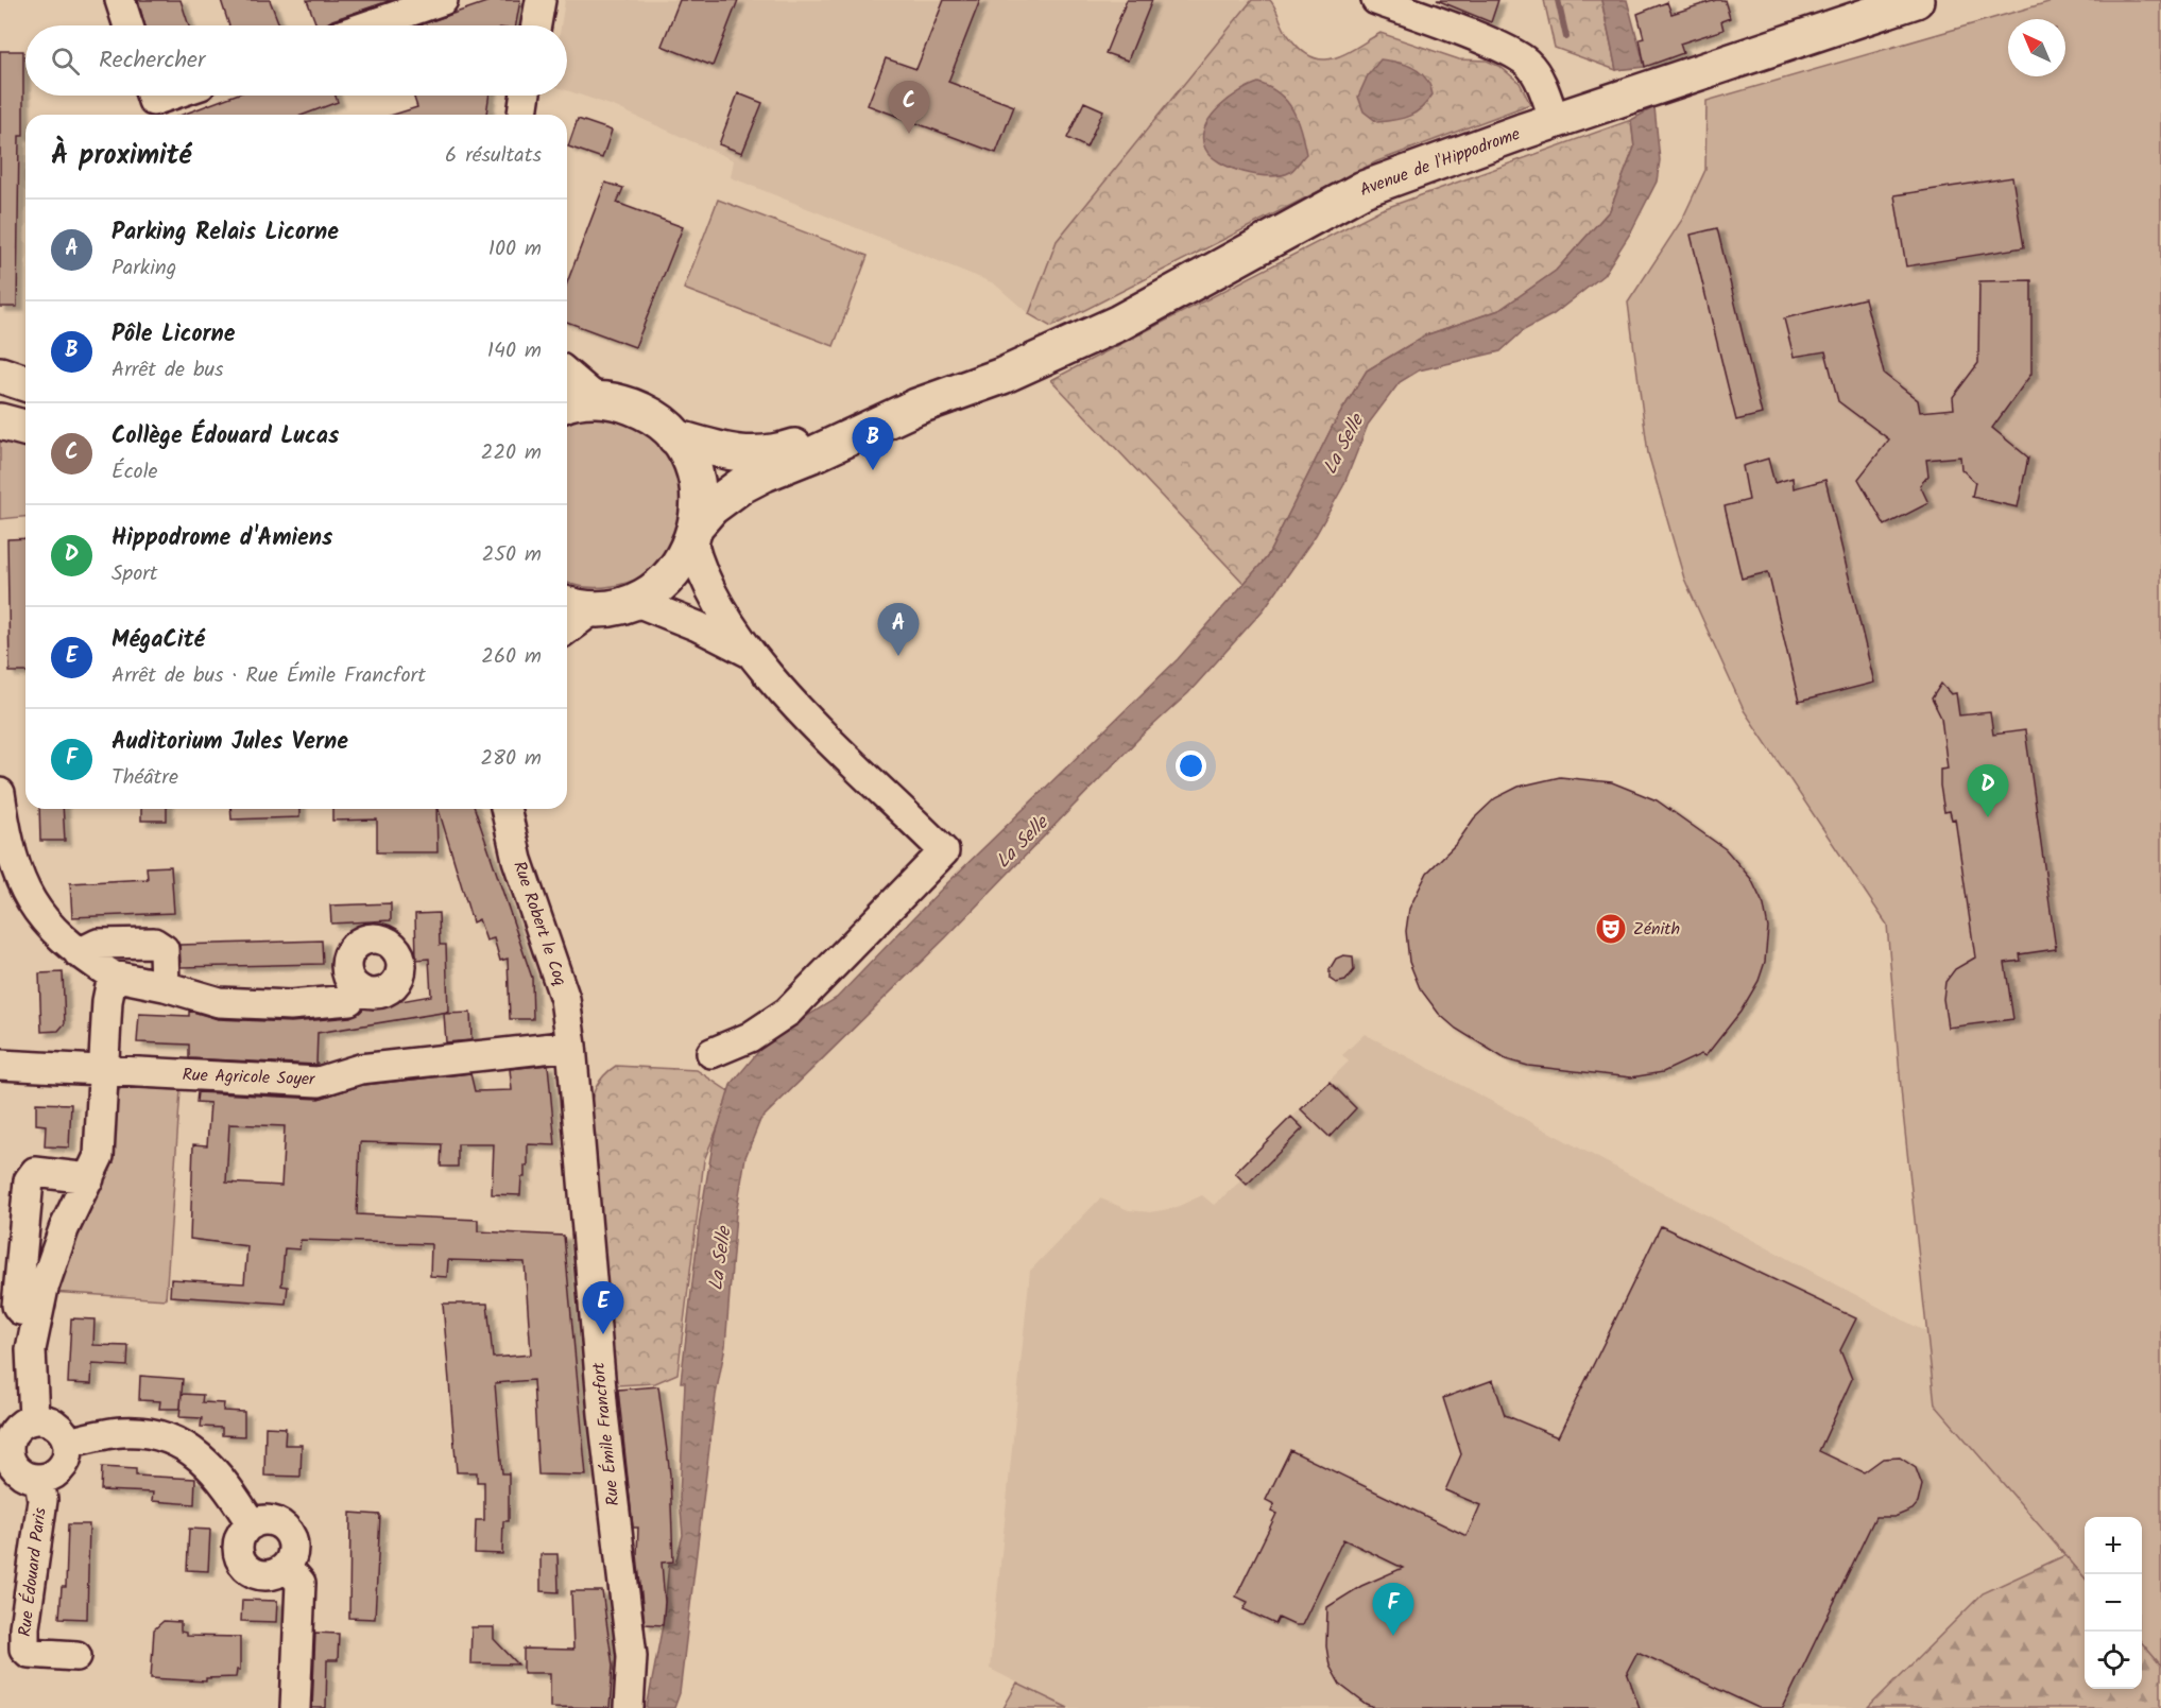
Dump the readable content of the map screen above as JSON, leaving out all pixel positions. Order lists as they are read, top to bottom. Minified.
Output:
{"streets":{"main road":["Avenue de l'Hippodrome"],"street":["Rue Robert le Coq","Rue Agricole Soyer","Rue Émile Francfort","Rue Édouard Paris"]},"crossings":[["Rue Robert le Coq","Rue Agricole Soyer"],["Rue Robert le Coq","Rue Émile Francfort"],["Rue Agricole Soyer","Rue Émile Francfort"]],"water":["La Selle"],"places":{"theatre":["Zénith"]},"north":"top left","page":{"search":"Rechercher","pins":["C","B","A","D","E","F"],"heading":["À proximité","6 résultats"],"list":[{"mark":"A","name":"Parking Relais Licorne","note":"Parking","value":"100 m"},{"mark":"B","name":"Pôle Licorne","note":"Arrêt de bus","value":"140 m"},{"mark":"C","name":"Collège Édouard Lucas","note":"École","value":"220 m"},{"mark":"D","name":"Hippodrome d'Amiens","note":"Sport","value":"250 m"},{"mark":"E","name":"MégaCité","note":"Arrêt de bus · Rue Émile Francfort","value":"260 m"},{"mark":"F","name":"Auditorium Jules Verne","note":"Théâtre","value":"280 m"}],"map_buttons":["+","−"]}}
